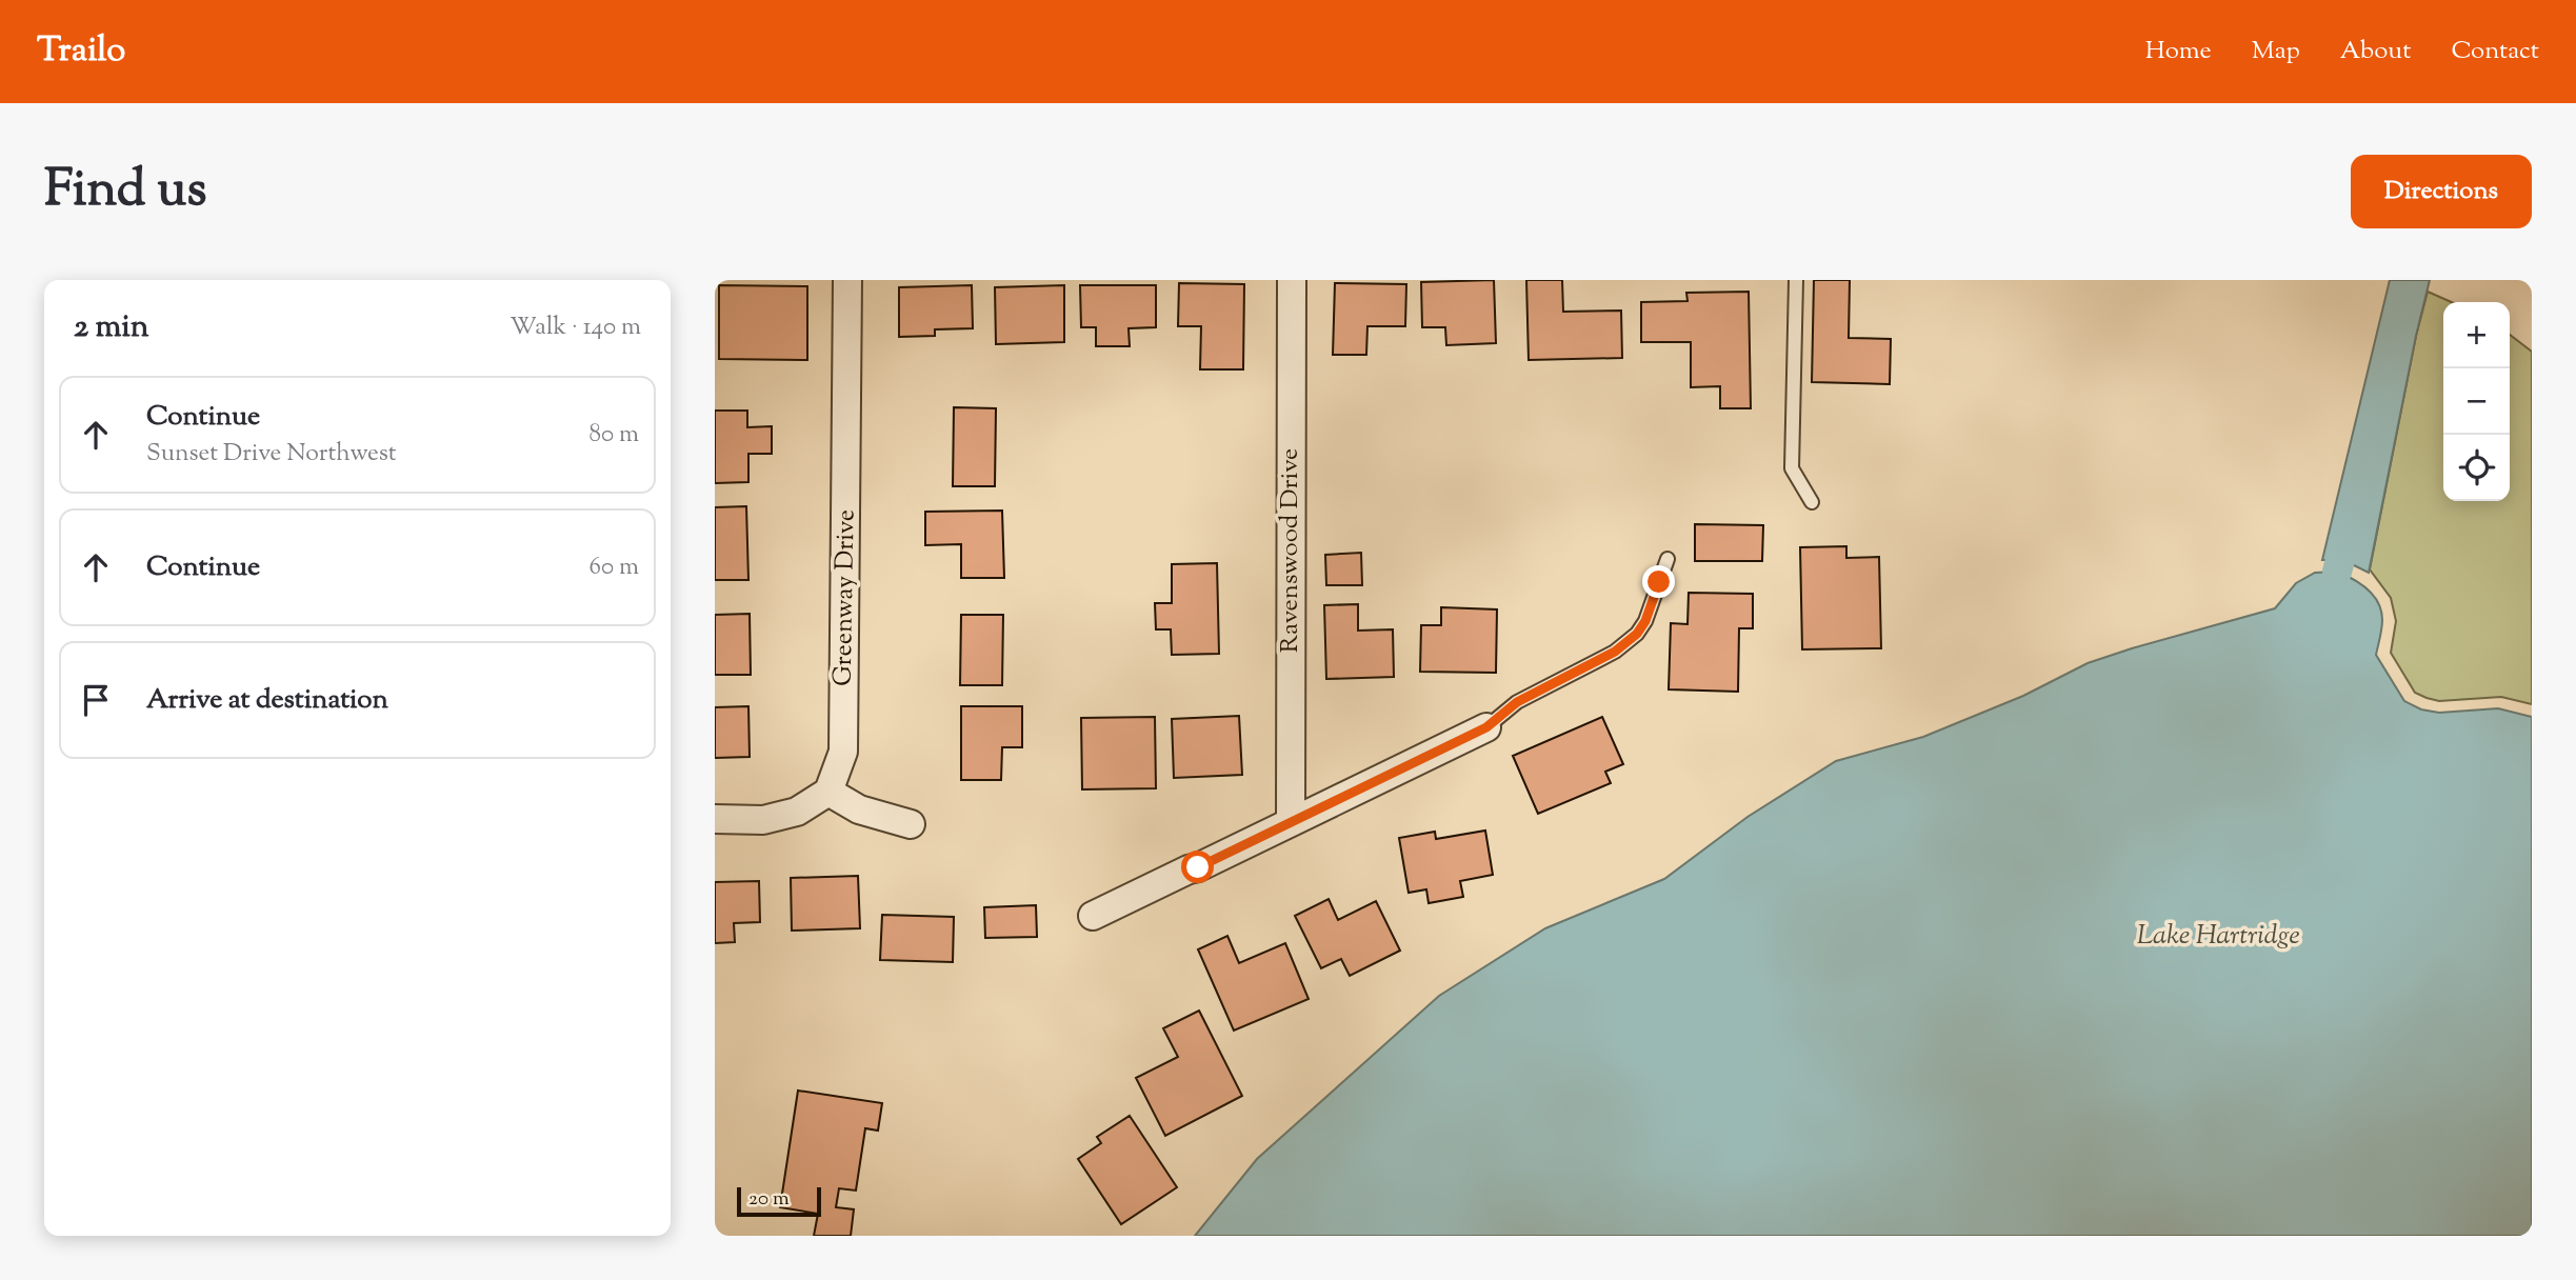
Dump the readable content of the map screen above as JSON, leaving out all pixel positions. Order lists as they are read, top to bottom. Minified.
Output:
{"streets":{"street":["Ravenswood Drive","Greenway Drive"]},"water":["Lake Hartridge"],"scale_bar":"20 m","page":{"header":"Trailo","nav":["Home","Map","About","Contact"],"title":"Find us","buttons":"Directions","heading":["2 min","Walk · 140 m"],"map_buttons":["+","−"],"list":[["Continue","Sunset Drive Northwest","80 m"],["Continue","60 m"],"Arrive at destination"],"scale":"20 m"}}
